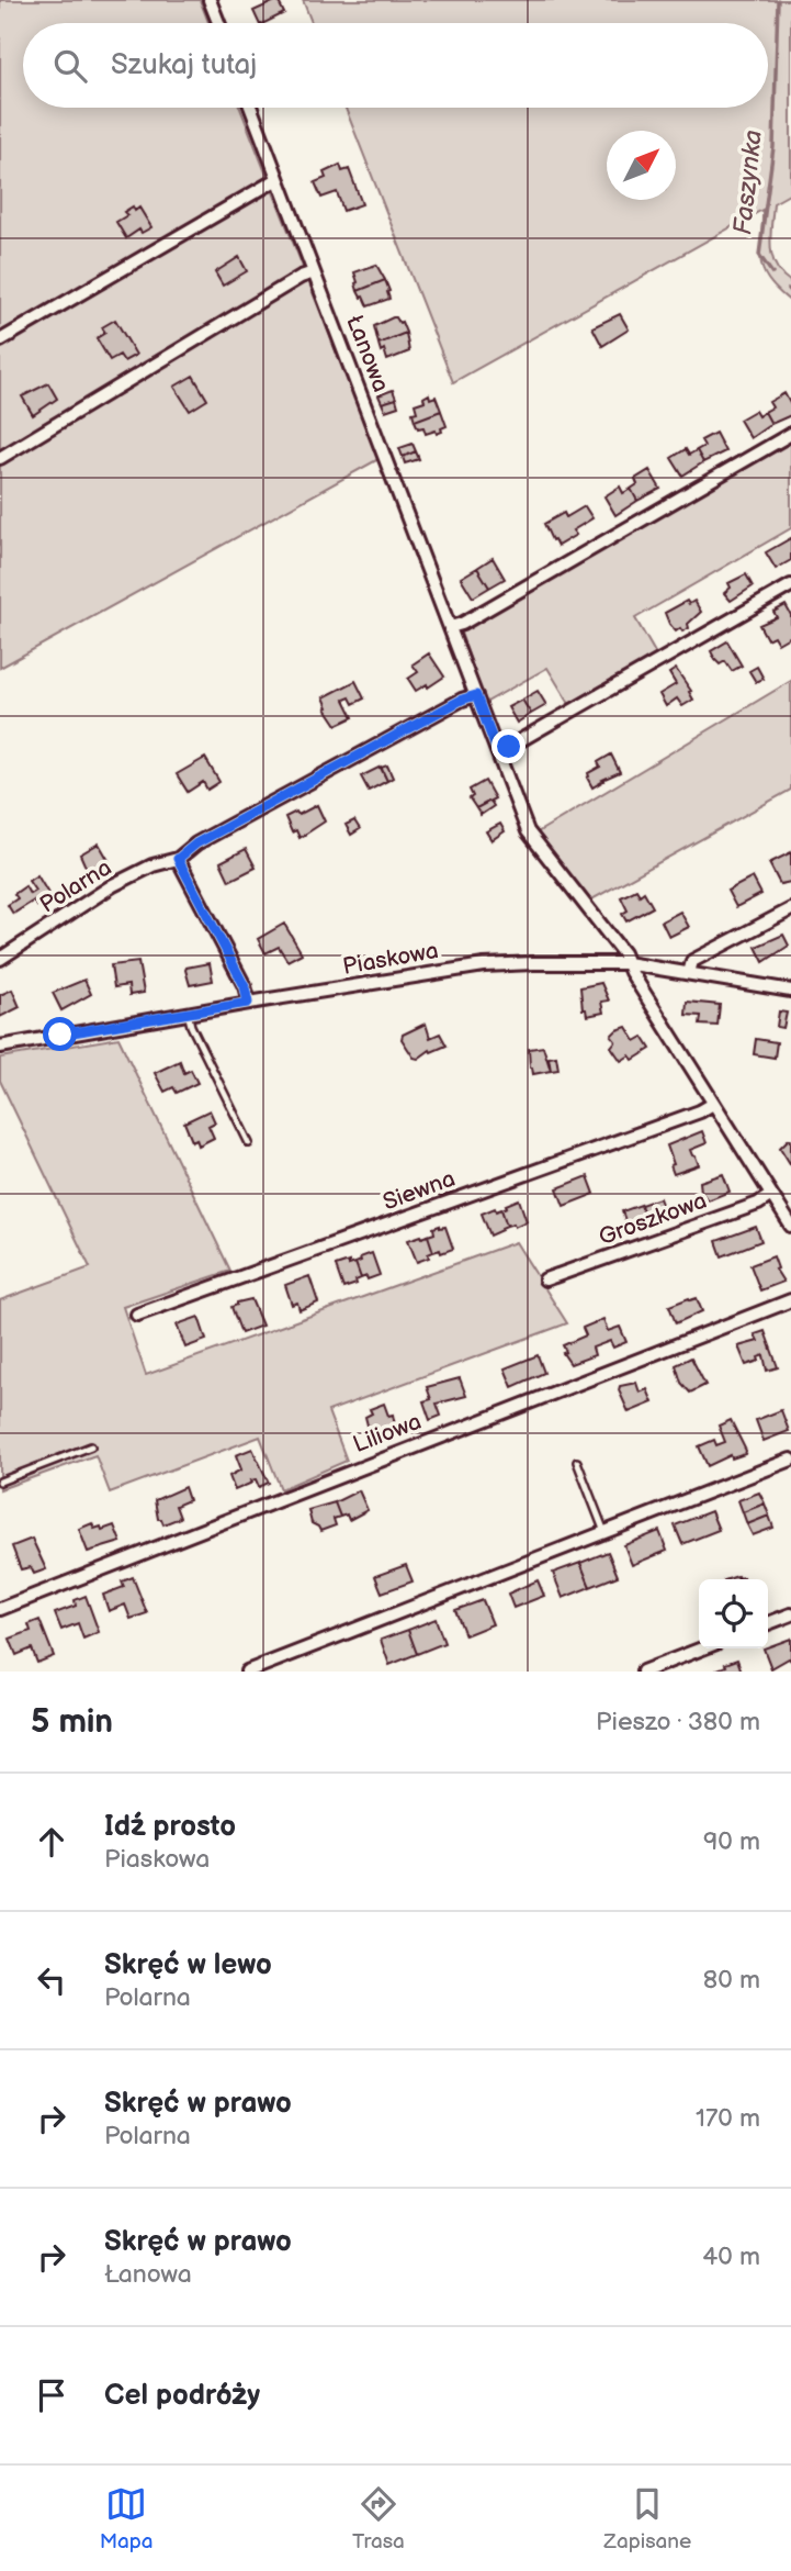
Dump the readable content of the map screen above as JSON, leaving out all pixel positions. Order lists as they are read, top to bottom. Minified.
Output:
{"streets":{"street":["Łanowa","Polarna","Piaskowa","Siewna","Groszkowa","Liliowa"]},"crossings":[["Łanowa","Polarna"],["Łanowa","Piaskowa"]],"water":["Faszynka"],"north":"top right","page":{"search":"Szukaj tutaj","heading":["5 min","Pieszo · 380 m"],"list":[["Idź prosto","Piaskowa","90 m"],["Skręć w lewo","Polarna","80 m"],["Skręć w prawo","Polarna","170 m"],["Skręć w prawo","Łanowa","40 m"],"Cel podróży"],"nav":["Mapa","Trasa","Zapisane"]}}
